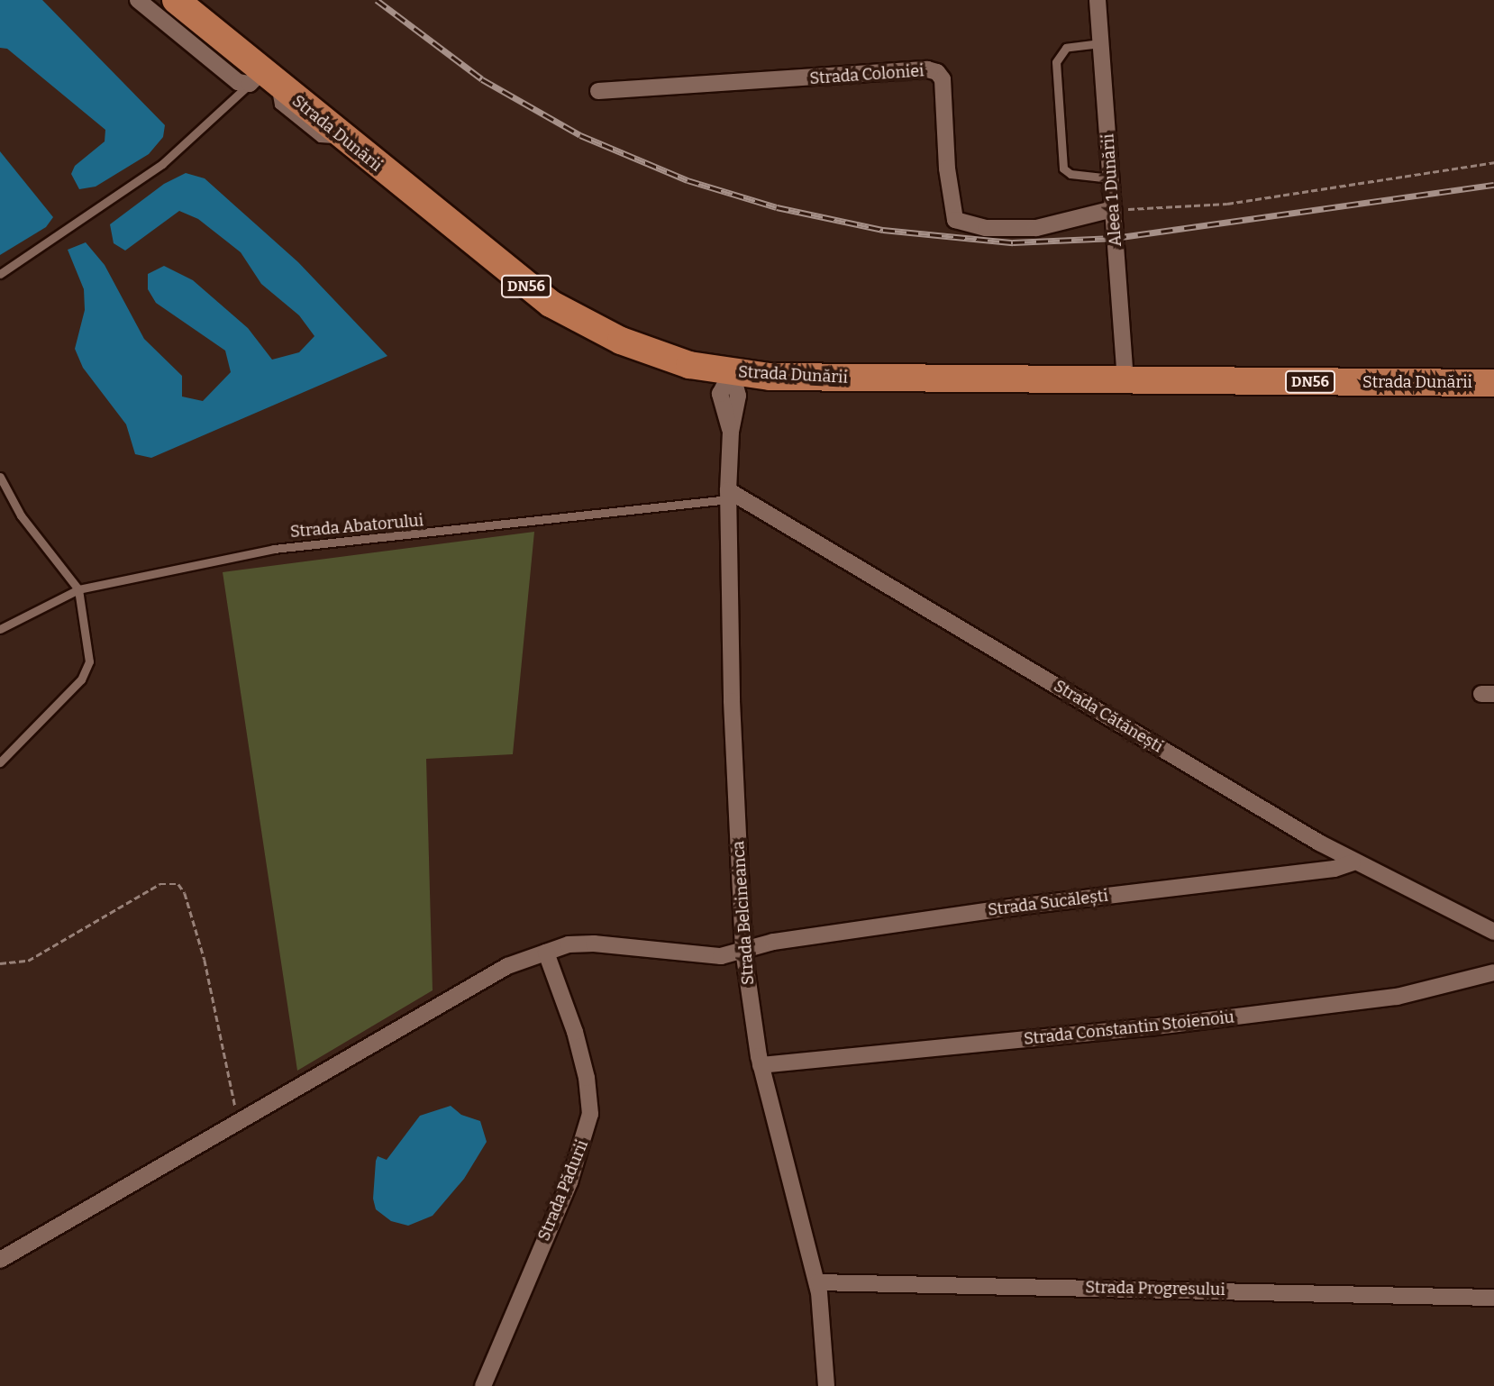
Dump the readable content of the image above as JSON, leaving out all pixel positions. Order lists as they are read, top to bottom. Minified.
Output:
{"streets":{"highway":["Strada Dunării","DN56"],"street":["Strada Coloniei","Aleea 1 Dunării","Strada Cătănești","Strada Sucălești","Strada Belcineanca","Strada Constantin Stoienoiu","Strada Pădurii","Strada Progresului"],"lane":["Strada Abatorului"]},"crossings":[["Strada Coloniei","Aleea 1 Dunării"],["Strada Dunării","Aleea 1 Dunării"],["Strada Dunării","Strada Belcineanca"],["Strada Abatorului","Strada Cătănești"],["Strada Abatorului","Strada Belcineanca"],["Strada Cătănești","Strada Sucălești"],["Strada Cătănești","Strada Belcineanca"],["Strada Sucălești","Strada Belcineanca"],["Strada Sucălești","Strada Pădurii"],["Strada Belcineanca","Strada Constantin Stoienoiu"],["Strada Belcineanca","Strada Progresului"]]}
